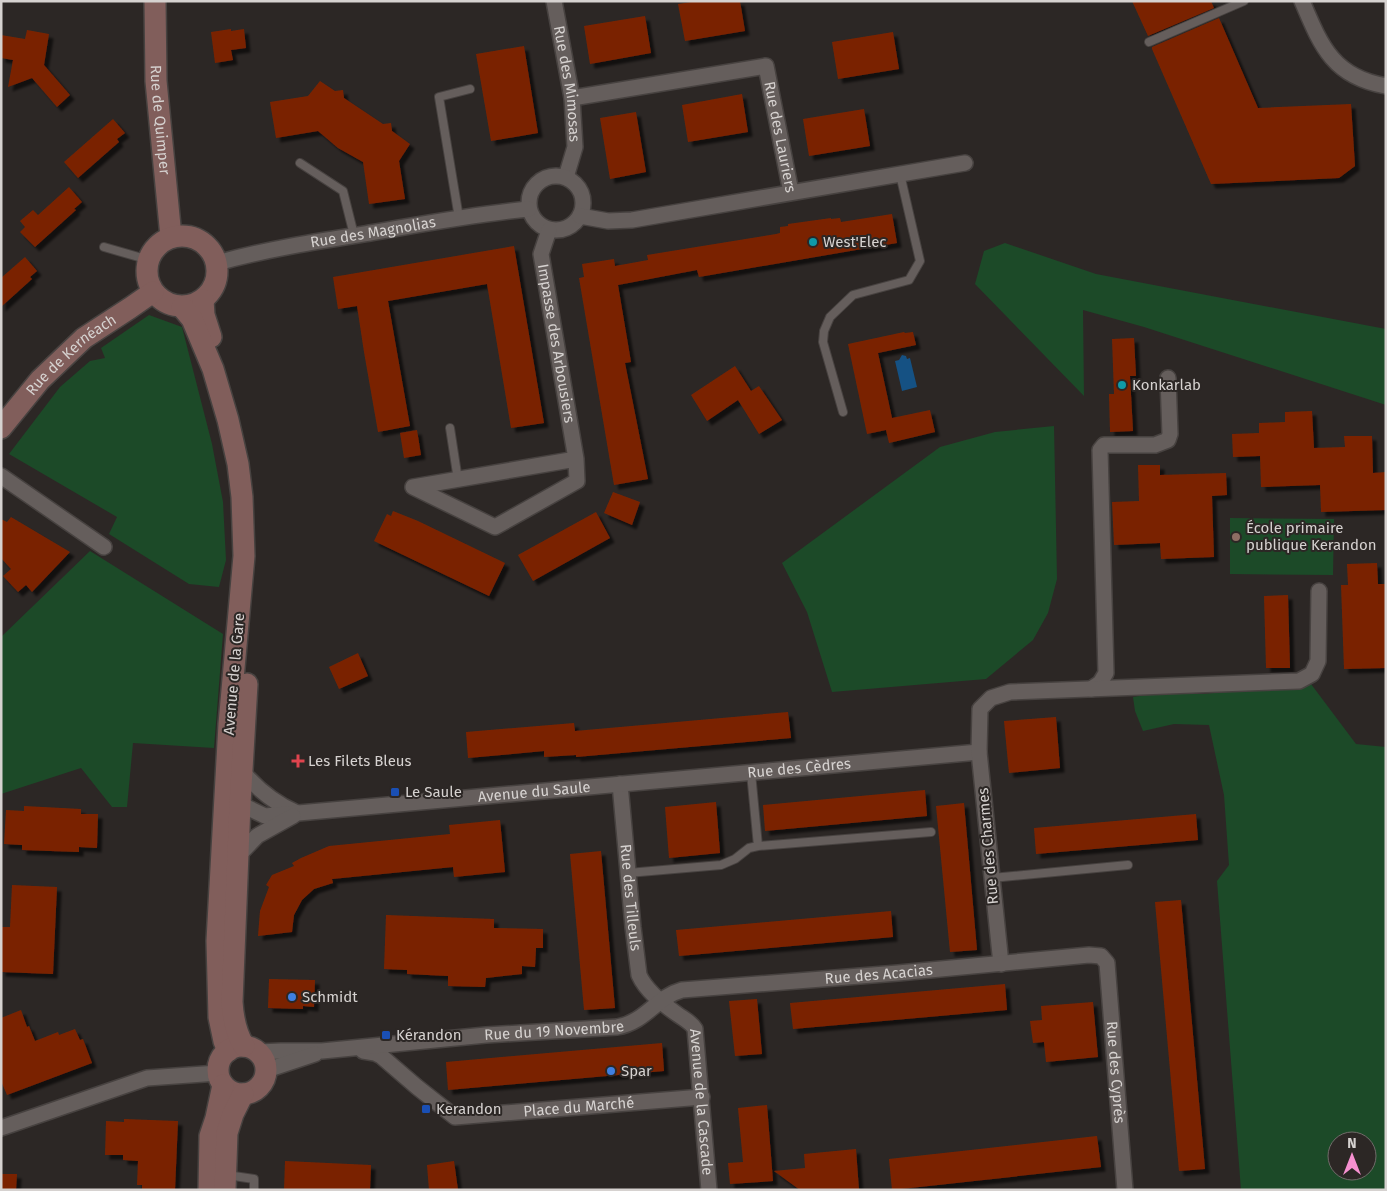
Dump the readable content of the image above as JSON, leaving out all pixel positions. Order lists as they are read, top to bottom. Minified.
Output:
{"streets":{"main road":["Rue de Quimper","Rue de Kernéach","Avenue de la Gare"],"street":["Rue des Mimosas","Rue des Lauriers","Rue des Magnolias","Impasse des Arbousiers","Rue des Cèdres","Avenue du Saule","Rue des Charmes","Rue des Tilleuls","Rue des Acacias","Rue du 19 Novembre","Rue des Cyprès","Avenue de la Cascade","Place du Marché"]},"crossings":[["Rue des Mimosas","Rue des Lauriers"],["Rue des Mimosas","Rue des Magnolias"],["Rue des Mimosas","Impasse des Arbousiers"],["Rue de Quimper","Rue des Magnolias"],["Rue de Quimper","Rue de Kernéach"],["Rue de Quimper","Avenue de la Gare"],["Rue des Lauriers","Rue des Magnolias"],["Rue des Lauriers","Impasse des Arbousiers"],["Rue des Magnolias","Impasse des Arbousiers"],["Rue des Magnolias","Rue de Kernéach"],["Rue des Magnolias","Avenue de la Gare"],["Rue de Kernéach","Avenue de la Gare"],["Avenue de la Gare","Avenue du Saule"],["Avenue de la Gare","Rue du 19 Novembre"],["Rue des Cèdres","Avenue du Saule"],["Rue des Cèdres","Rue des Charmes"],["Rue des Cèdres","Rue des Tilleuls"],["Avenue du Saule","Rue des Tilleuls"],["Rue des Charmes","Rue des Acacias"],["Rue des Tilleuls","Rue des Acacias"],["Rue des Tilleuls","Rue du 19 Novembre"],["Rue des Tilleuls","Avenue de la Cascade"],["Rue des Acacias","Rue du 19 Novembre"],["Rue des Acacias","Rue des Cyprès"],["Rue des Acacias","Avenue de la Cascade"],["Rue du 19 Novembre","Avenue de la Cascade"],["Rue du 19 Novembre","Place du Marché"],["Avenue de la Cascade","Place du Marché"]],"places":{"other":["West'Elec","Konkarlab","École primaire publique Kerandon","Schmidt","Spar"],"health":["Les Filets Bleus"],"transit":["Le Saule","Kérandon","Kerandon"]},"north":"top"}
